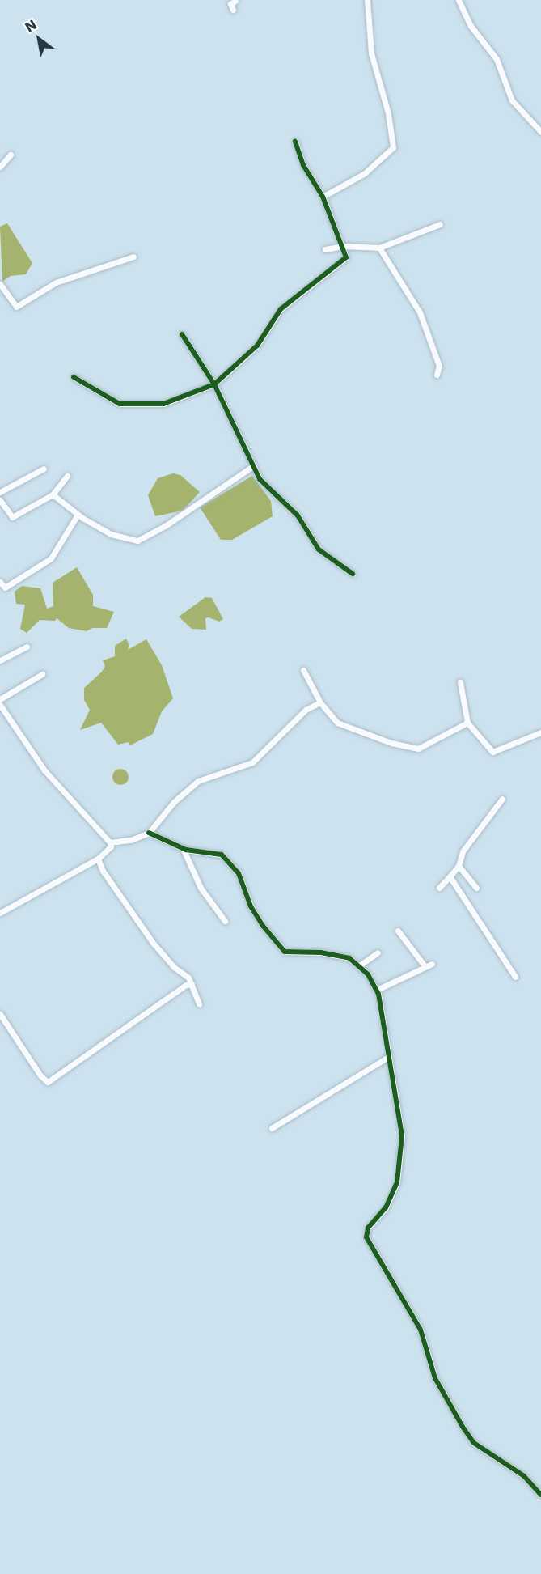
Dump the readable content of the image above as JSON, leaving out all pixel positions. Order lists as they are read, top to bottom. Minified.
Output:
{"north":"top left"}
